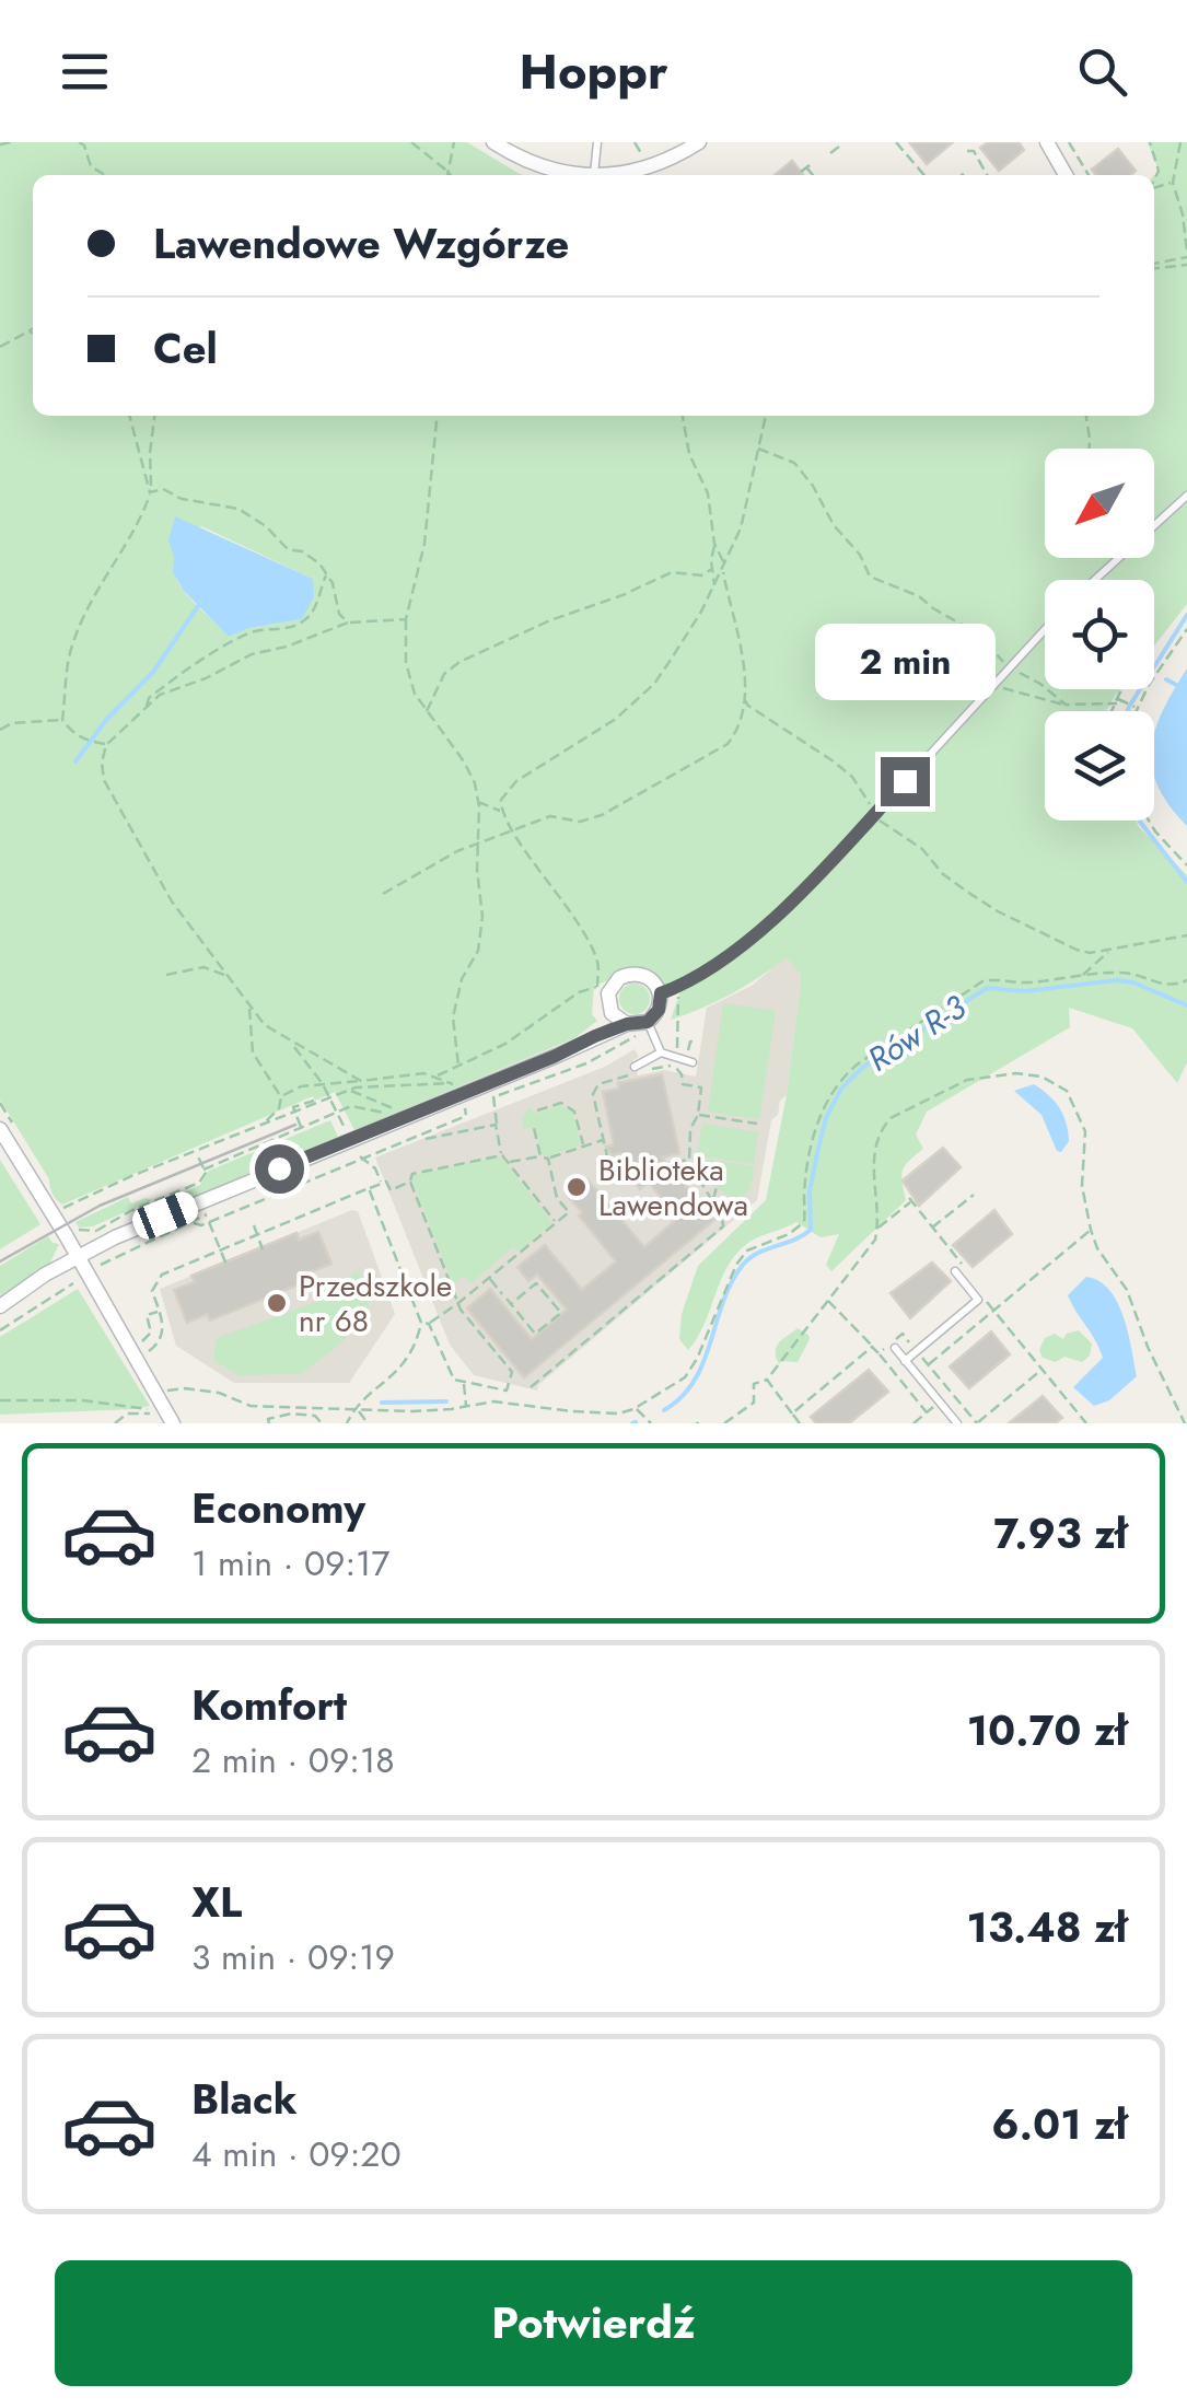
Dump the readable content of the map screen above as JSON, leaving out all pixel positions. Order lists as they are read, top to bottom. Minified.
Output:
{"water":["Rów R-3"],"places":["Biblioteka Lawendowa","Przedszkole nr 68"],"north":"bottom left","page":{"header":"Hoppr","banner":["Lawendowe Wzgórze","Cel"],"bubble":"2 min","list":[{"name":"Economy","note":"1 min · 09:17","value":"7.93 zł"},{"name":"Komfort","note":"2 min · 09:18","value":"10.70 zł"},{"name":"XL","note":"3 min · 09:19","value":"13.48 zł"},{"name":"Black","note":"4 min · 09:20","value":"6.01 zł"}],"buttons":"Potwierdź"}}
